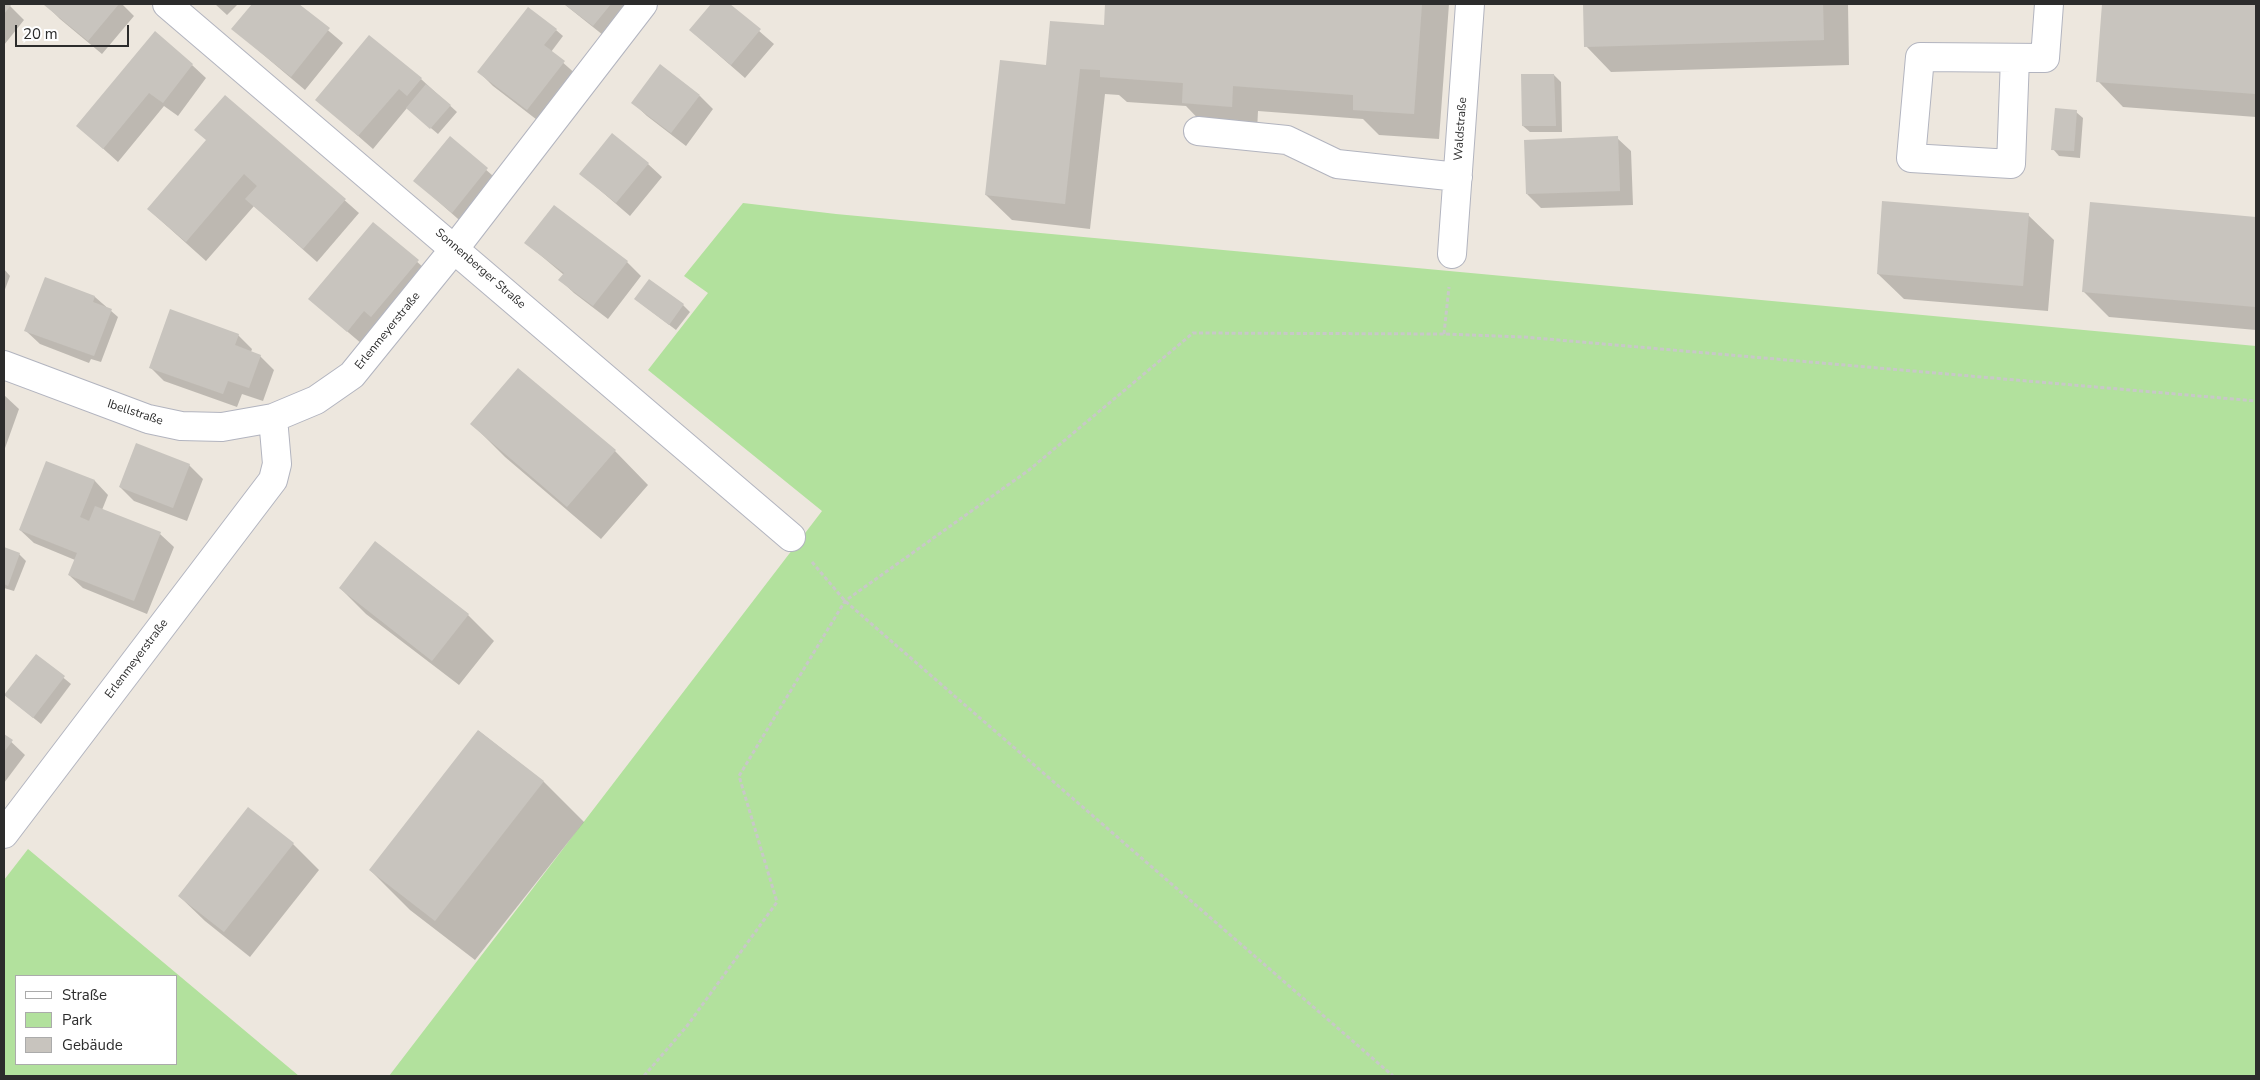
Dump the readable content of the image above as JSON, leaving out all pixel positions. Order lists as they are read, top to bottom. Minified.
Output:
{"streets":{"street":["Waldstraße","Sonnenberger Straße","Erlenmeyerstraße","Ibellstraße"]},"crossings":[["Sonnenberger Straße","Erlenmeyerstraße"],["Erlenmeyerstraße","Ibellstraße"]],"legend":["Straße","Park","Gebäude"],"scale_bar":"20 m"}
